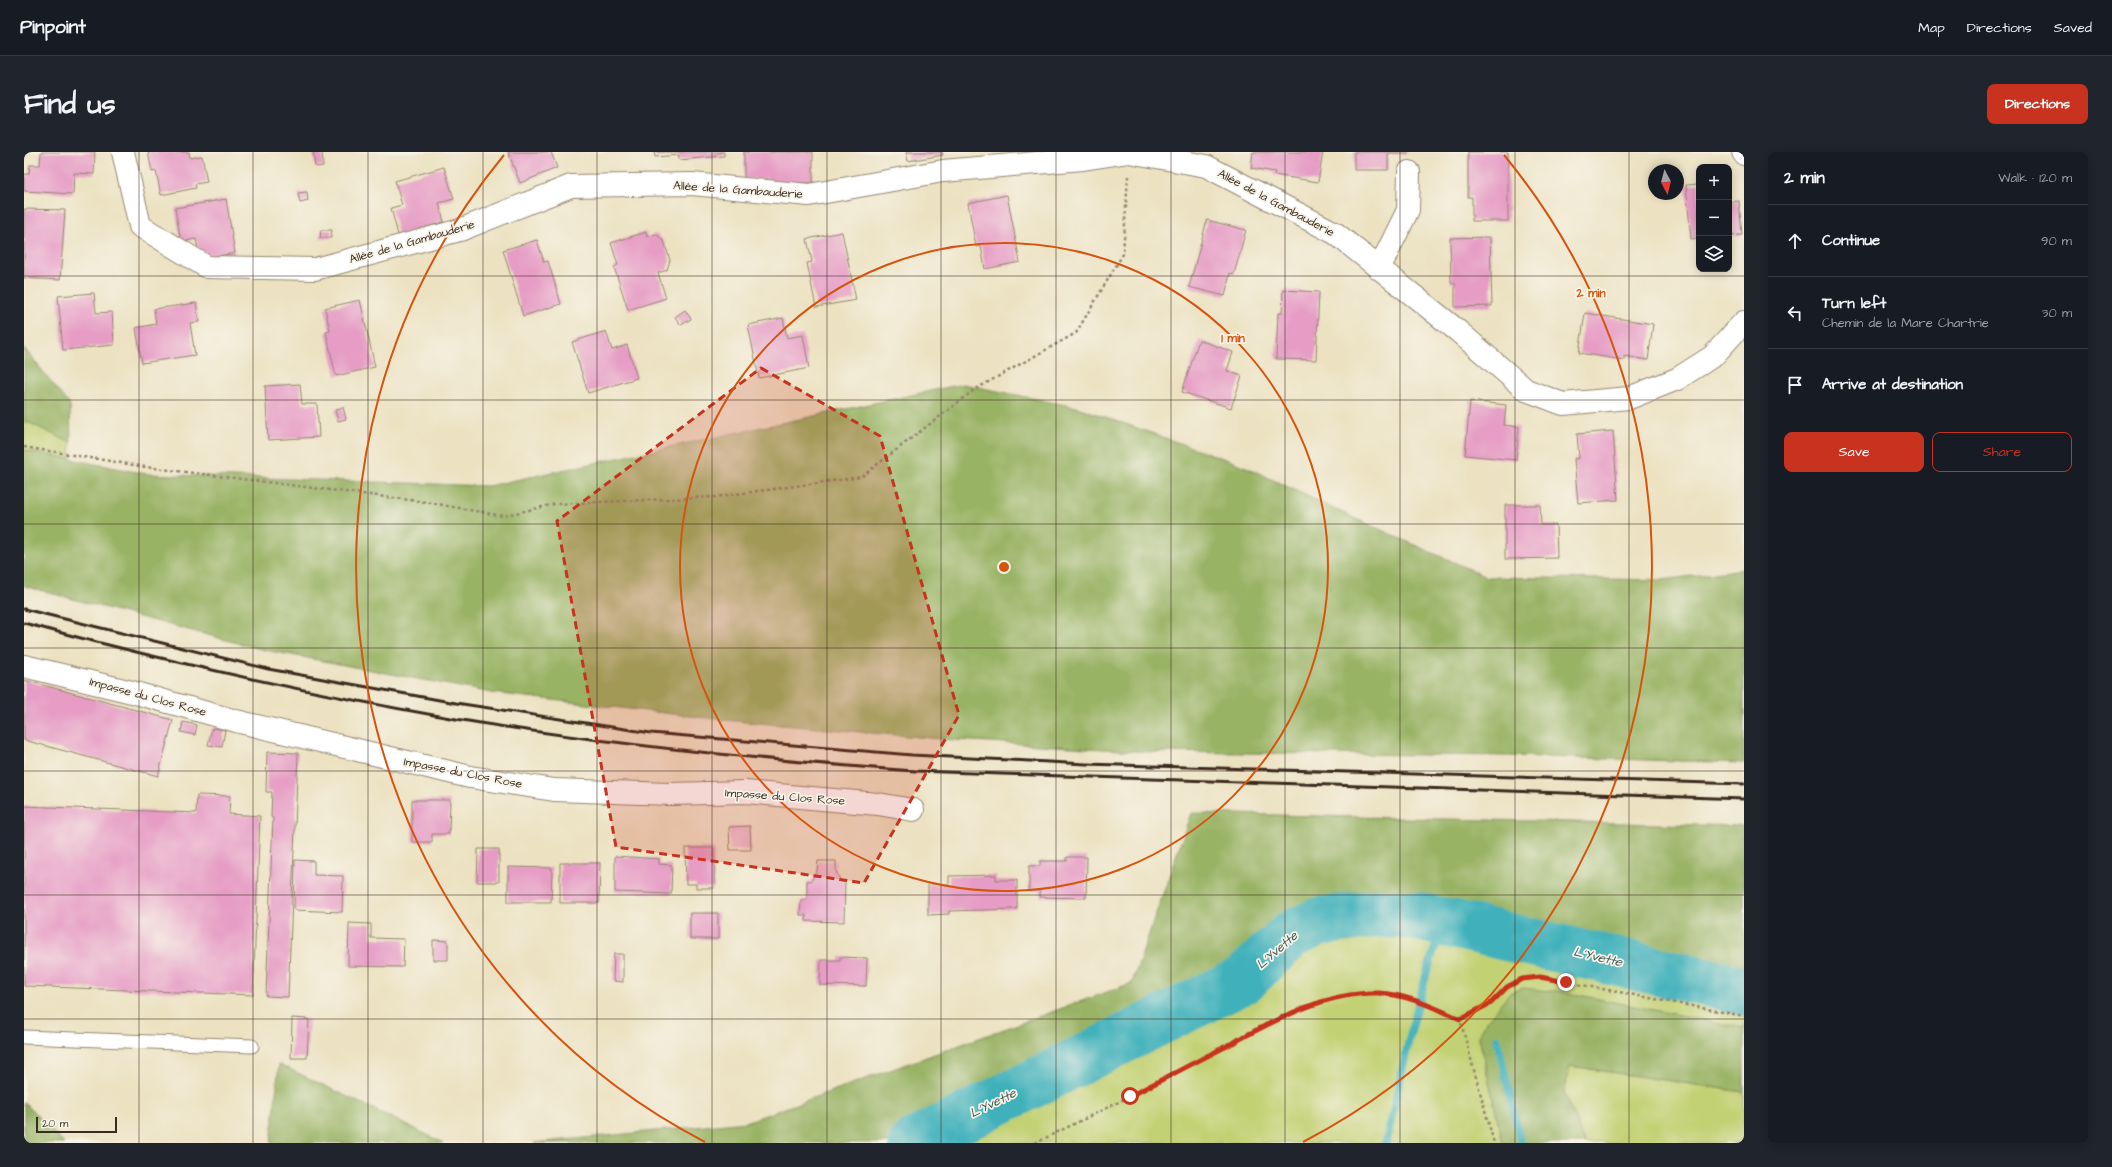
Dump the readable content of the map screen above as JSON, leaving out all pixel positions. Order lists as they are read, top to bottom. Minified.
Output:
{"streets":{"street":["Allée de la Gambauderie","Impasse du Clos Rose"]},"water":["L'Yvette"],"scale_bar":"20 m","north":"bottom","page":{"header":"Pinpoint","nav":["Map","Directions","Saved"],"buttons":["Directions",["Save","Share"]],"title":"Find us","heading":["2 min","Walk · 120 m"],"map_buttons":["+","−"],"list":[["Continue","90 m"],["Turn left","Chemin de la Mare Chartrie","30 m"],"Arrive at destination"],"scale":"20 m"},"rings":["2 min","1 min"]}
